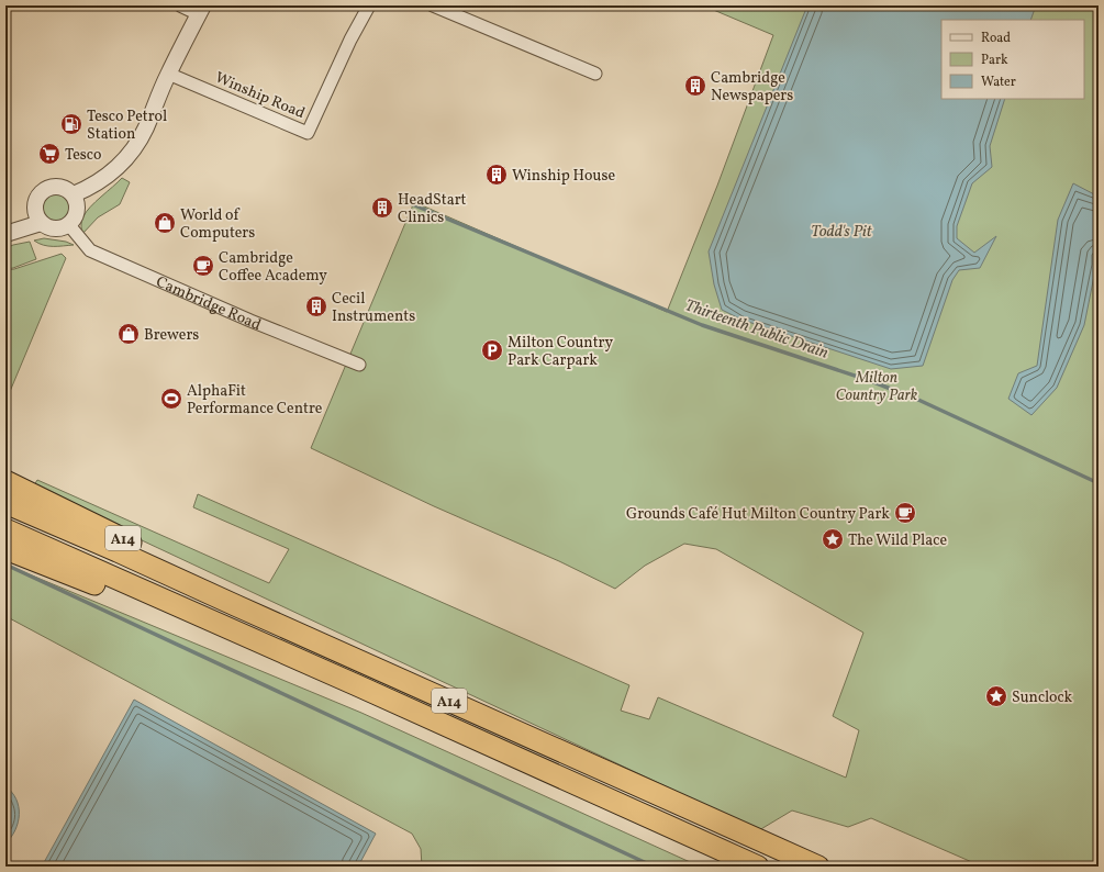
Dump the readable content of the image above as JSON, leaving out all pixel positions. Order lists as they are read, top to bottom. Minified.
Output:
{"streets":{"highway":["A14"],"street":["Winship Road","Cambridge Road"]},"water":["Todd's Pit","Thirteenth Public Drain"],"parks":["Milton Country Park"],"places":{"building":["Cambridge Newspapers","Winship House","HeadStart Clinics","Cecil Instruments"],"fuel station":["Tesco Petrol Station"],"supermarket":["Tesco"],"shop":["World of Computers","Brewers"],"cafe":["Cambridge Coffee Academy","Grounds Café Hut Milton Country Park"],"parking":["Milton Country Park Carpark"],"sports":["AlphaFit Performance Centre"],"place":["The Wild Place","Sunclock"]},"legend":["Road","Park","Water"]}
